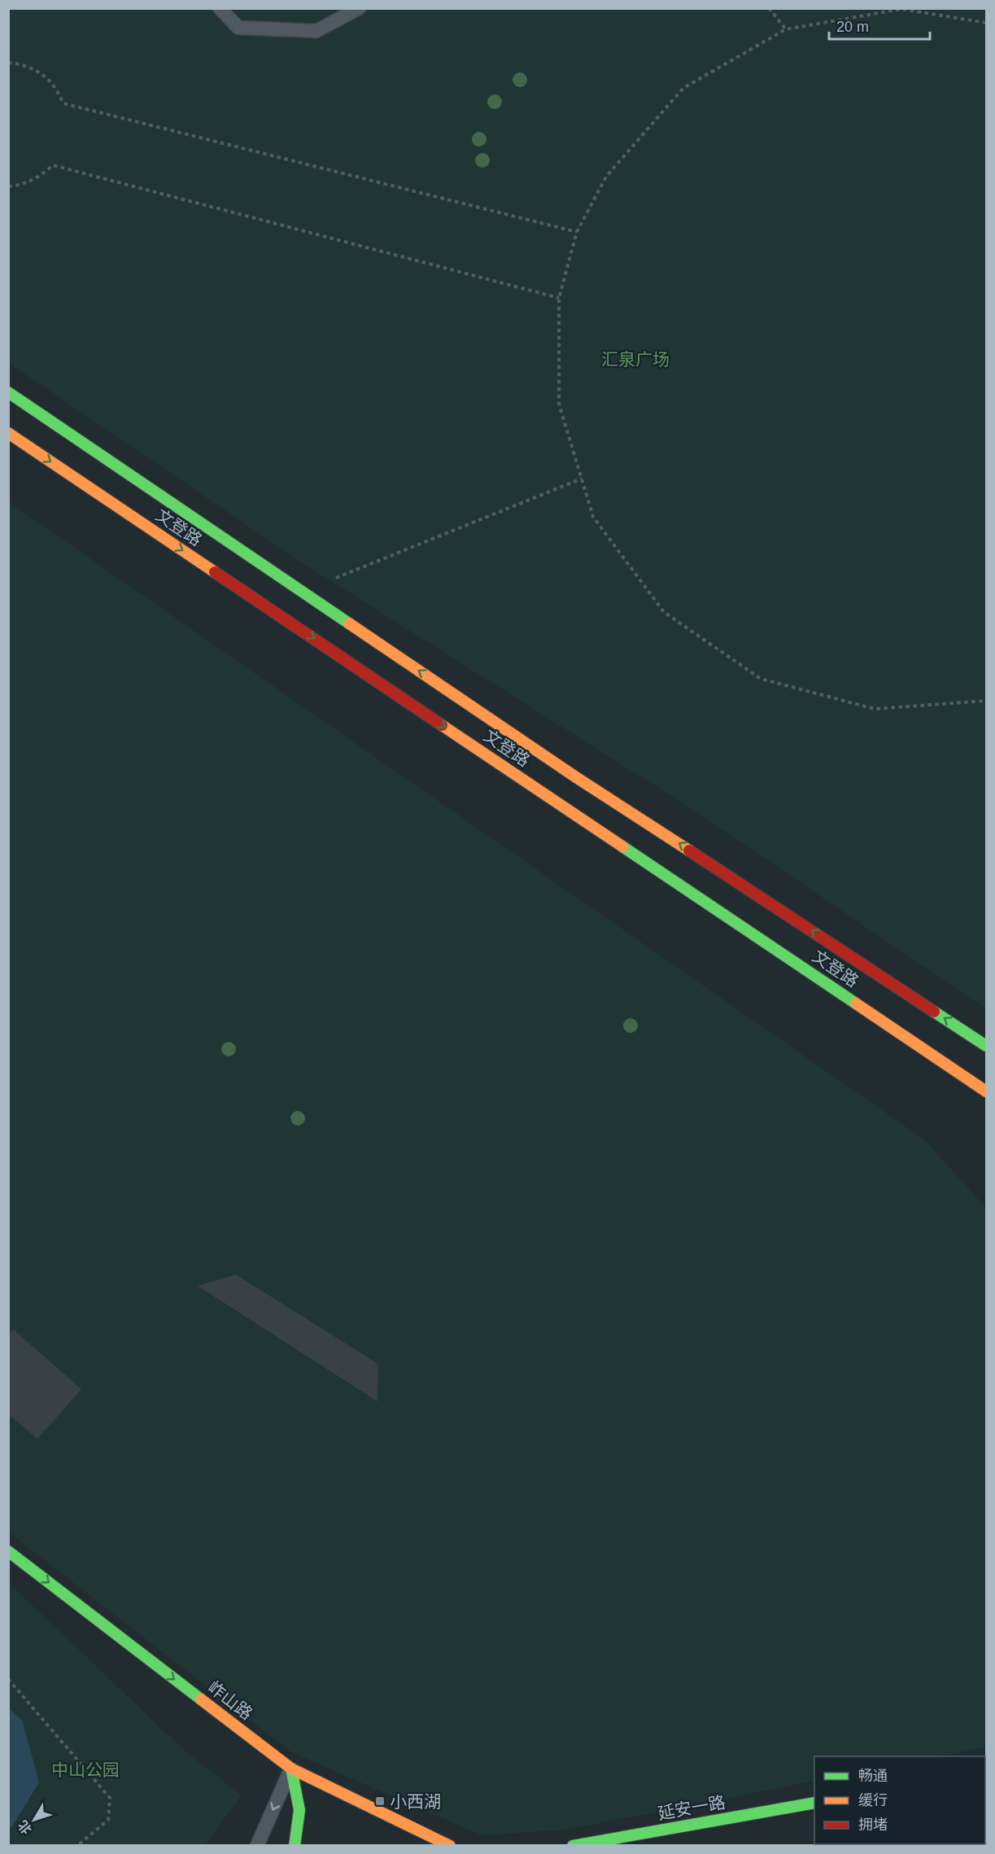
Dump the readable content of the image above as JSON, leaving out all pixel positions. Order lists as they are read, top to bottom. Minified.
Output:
{"streets":{"main road":["文登路","岞山路","延安一路"]},"one_way":["岞山路"],"parks":["汇泉广场","中山公园"],"places":{"transit":["小西湖"]},"legend":["畅通","缓行","拥堵"],"scale_bar":"20 m","north":"bottom left"}
